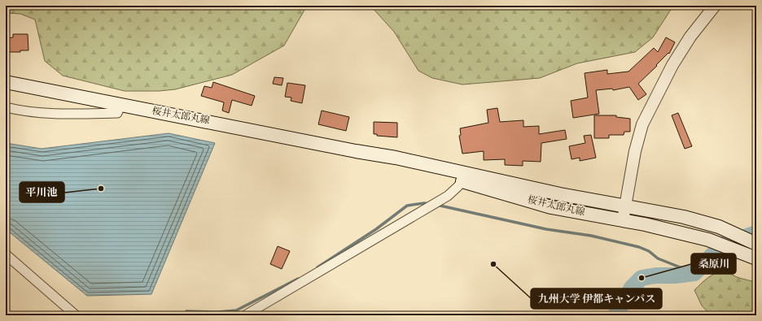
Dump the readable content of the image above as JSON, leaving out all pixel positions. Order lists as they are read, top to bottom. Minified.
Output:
{"streets":{"main road":["桜井太郎丸線"]},"places":["平川池","九州大学 伊都キャンパス","桑原川"]}
